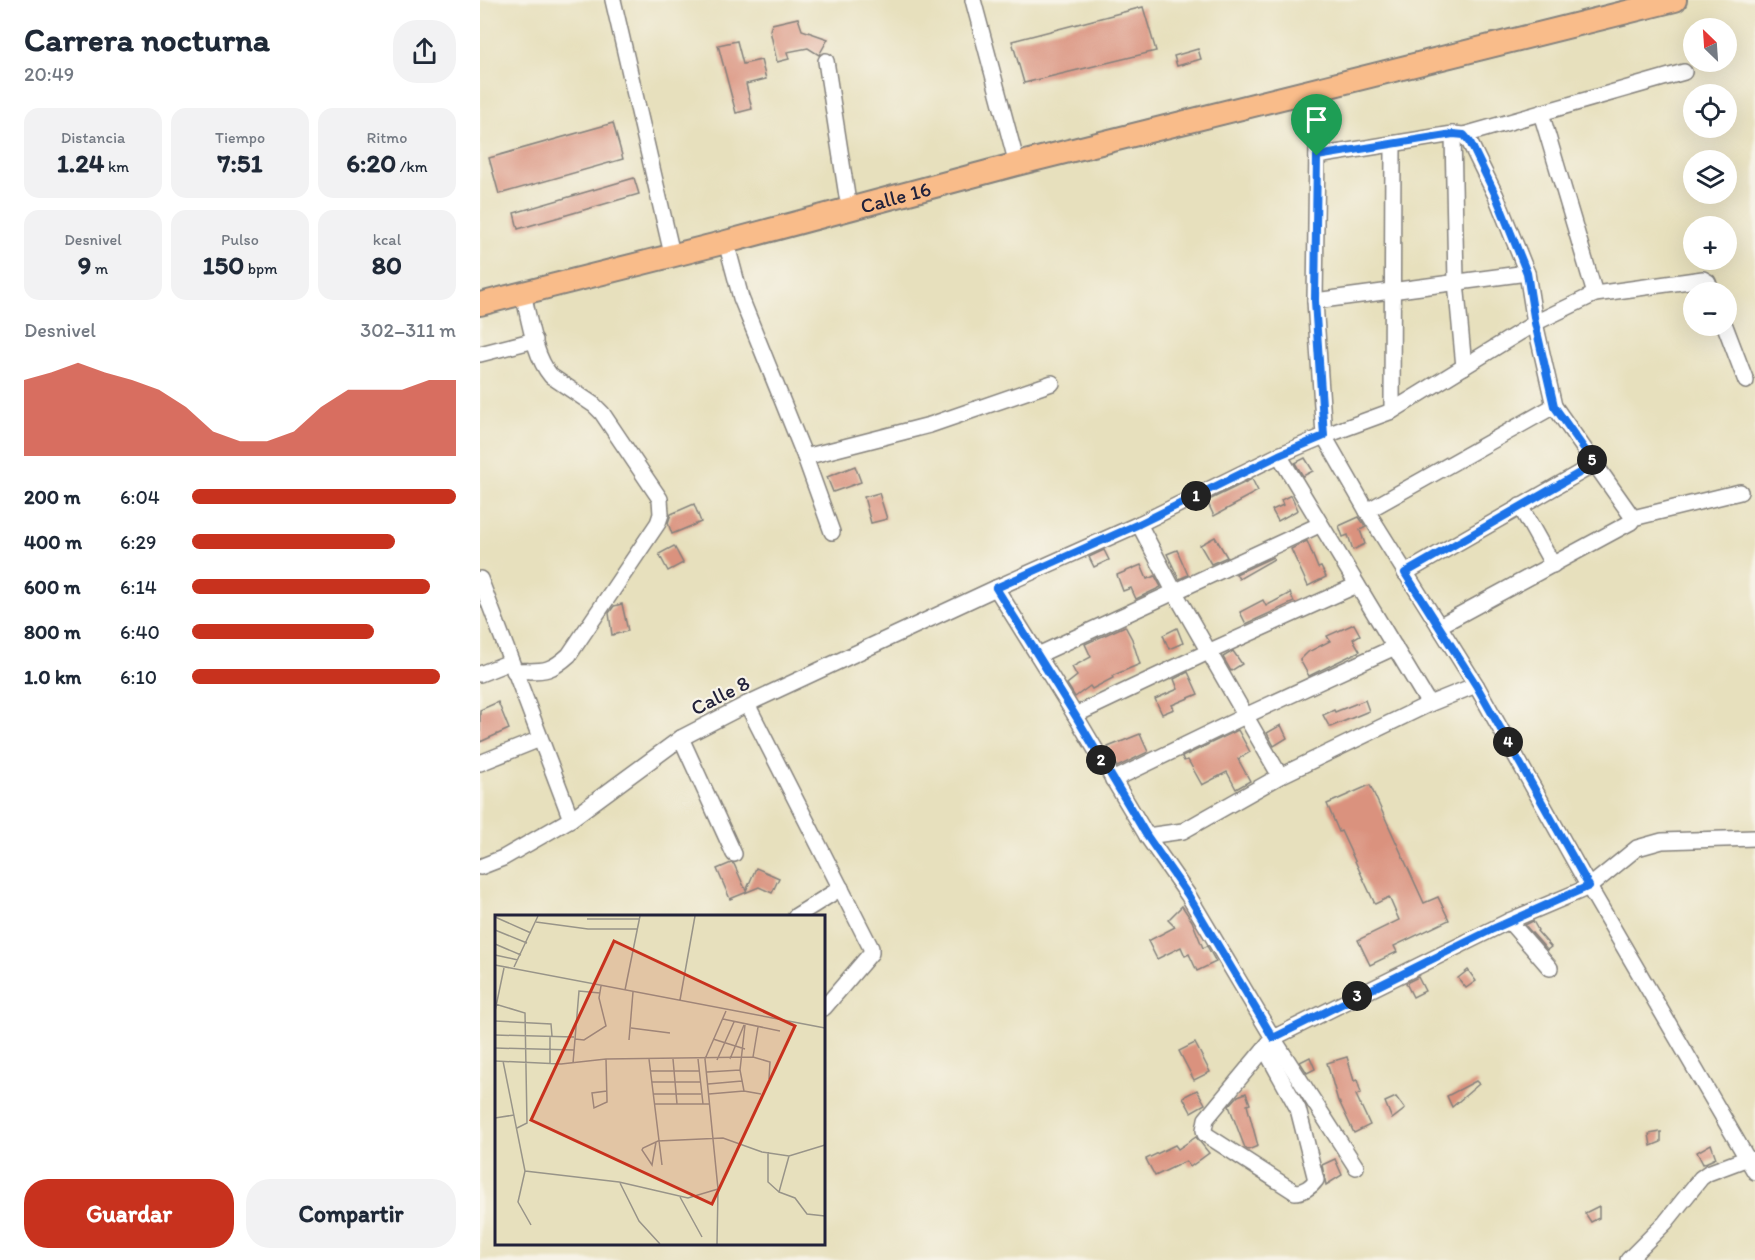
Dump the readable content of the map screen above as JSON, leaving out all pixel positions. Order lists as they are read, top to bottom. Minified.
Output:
{"streets":{"highway":["Calle 16"],"street":["Calle 8"]},"north":"top left","page":{"heading":["Carrera nocturna","20:49"],"map_buttons":["+","−"],"stats":[["Distancia","1.24 km"],["Tiempo","7:51"],["Ritmo","6:20 /km"],["Desnivel","9 m"],["Pulso","150 bpm"],["kcal","80"]],"chart":["Desnivel","302–311 m"],"pins":["5","1","4","2","3"],"list":[{"name":"200 m","note":"6:04"},{"name":"400 m","note":"6:29"},{"name":"600 m","note":"6:14"},{"name":"800 m","note":"6:40"},{"name":"1.0 km","note":"6:10"}],"buttons":["Guardar","Compartir"]}}
